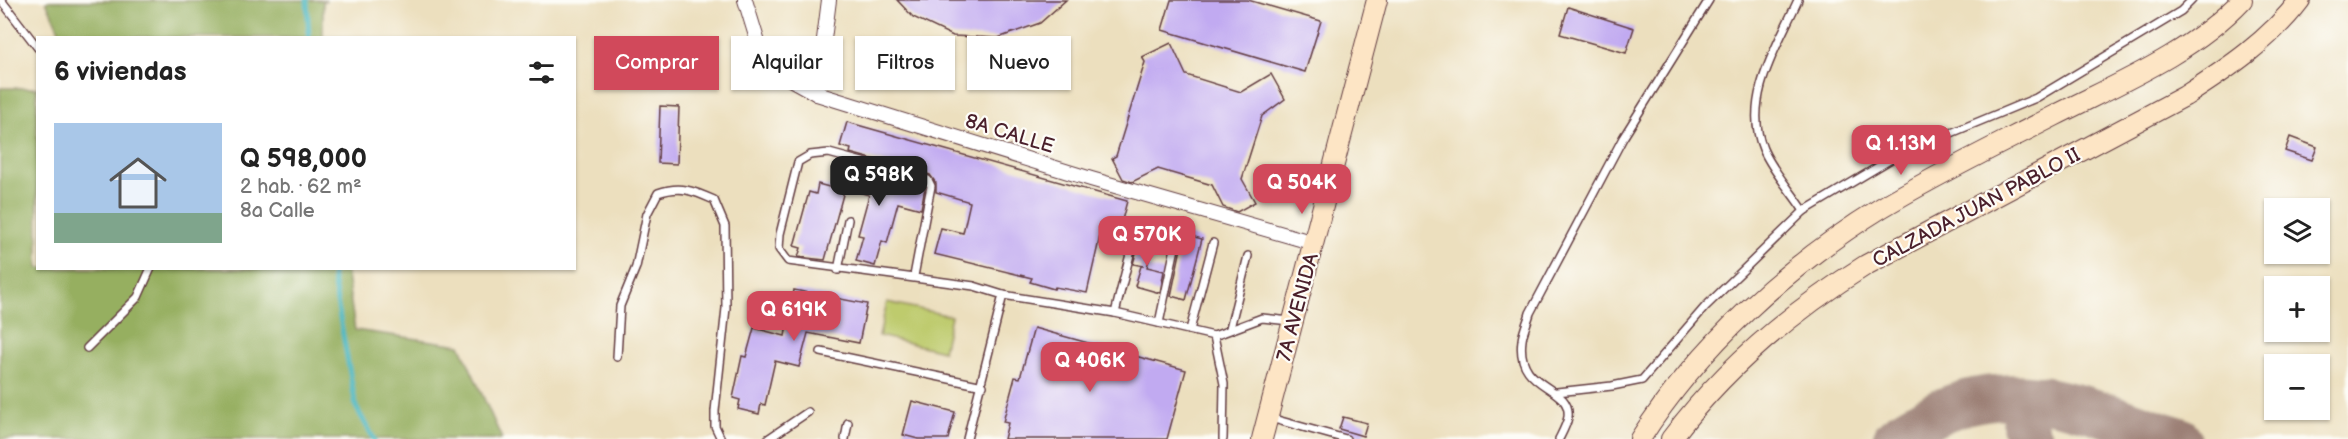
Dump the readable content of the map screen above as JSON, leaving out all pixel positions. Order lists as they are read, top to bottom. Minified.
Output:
{"streets":{"main road":["CALZADA JUAN PABLO II","7A AVENIDA"],"street":["8A CALLE"]},"crossings":[["8A CALLE","7A AVENIDA"]],"page":{"chip":["Comprar","Alquilar","Filtros","Nuevo"],"heading":"6 viviendas","list":[{"name":"Q 598,000","note":"2 hab. · 62 m² · 8a Calle"}],"price":["Q 1.13M","Q 598K","Q 504K","Q 570K","Q 619K","Q 406K"],"map_buttons":["+","−"]}}
